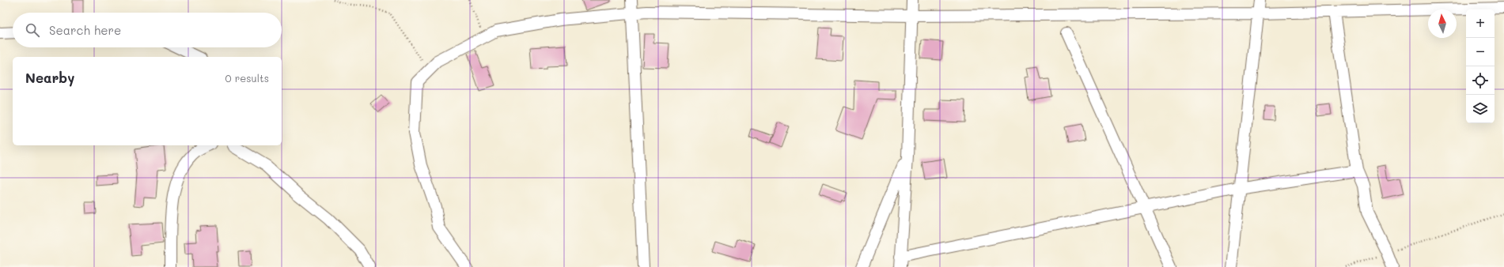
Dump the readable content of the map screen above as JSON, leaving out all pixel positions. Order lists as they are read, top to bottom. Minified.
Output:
{"north":"top","page":{"map_buttons":["+","−"],"search":"Search here","heading":["Nearby","0 results"]}}
